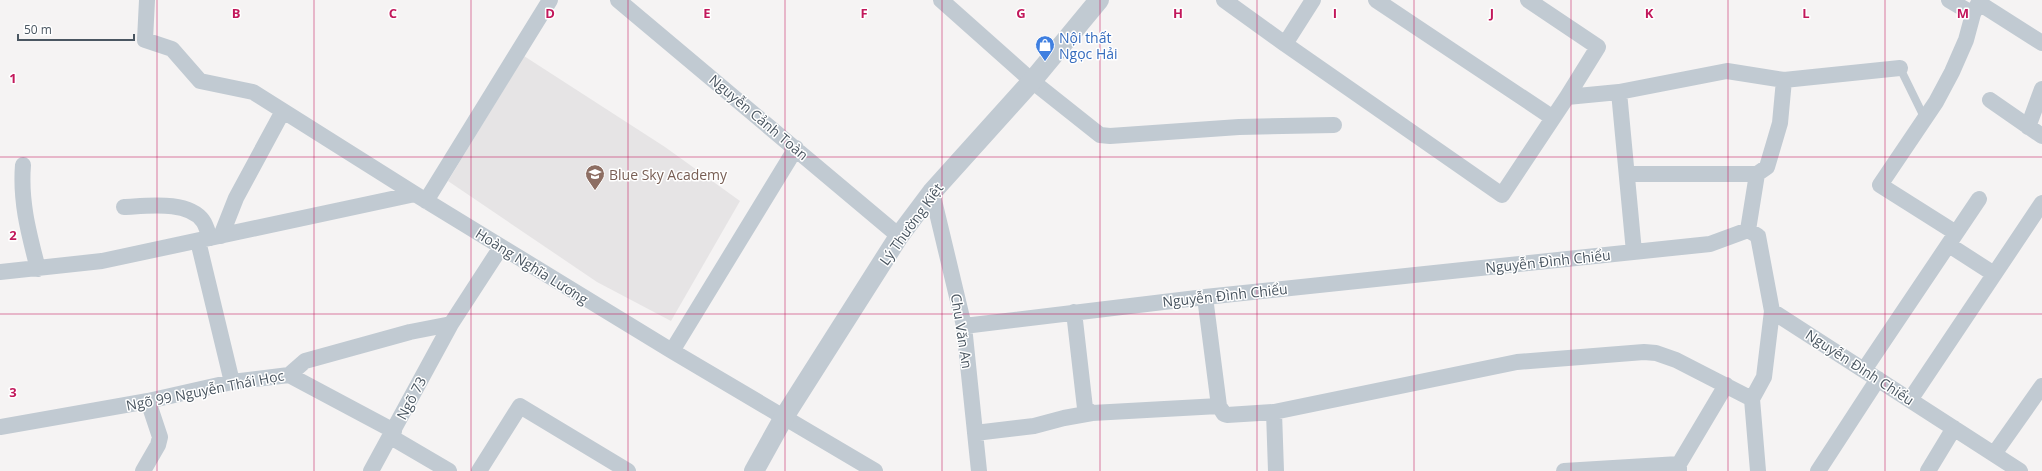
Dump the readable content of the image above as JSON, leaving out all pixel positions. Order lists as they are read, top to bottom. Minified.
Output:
{"streets":{"street":["Nguyễn Cảnh Toàn","Lý Thường Kiệt","Nguyễn Đình Chiểu","Hoàng Nghĩa Lương","Chu Văn An","Ngõ 99 Nguyễn Thái Học","Ngõ 73"]},"crossings":[["Nguyễn Cảnh Toàn","Lý Thường Kiệt"],["Lý Thường Kiệt","Hoàng Nghĩa Lương"],["Lý Thường Kiệt","Chu Văn An"],["Nguyễn Đình Chiểu","Chu Văn An"],["Hoàng Nghĩa Lương","Ngõ 73"],["Ngõ 99 Nguyễn Thái Học","Ngõ 73"]],"places":{"shop":["Nội thất Ngọc Hải"],"school or university":["Blue Sky Academy"]},"scale_bar":"50 m","grid":{"columns":["B","C","D","E","F","G","H","I","J","K","L","M"],"rows":["1","2","3"]}}
